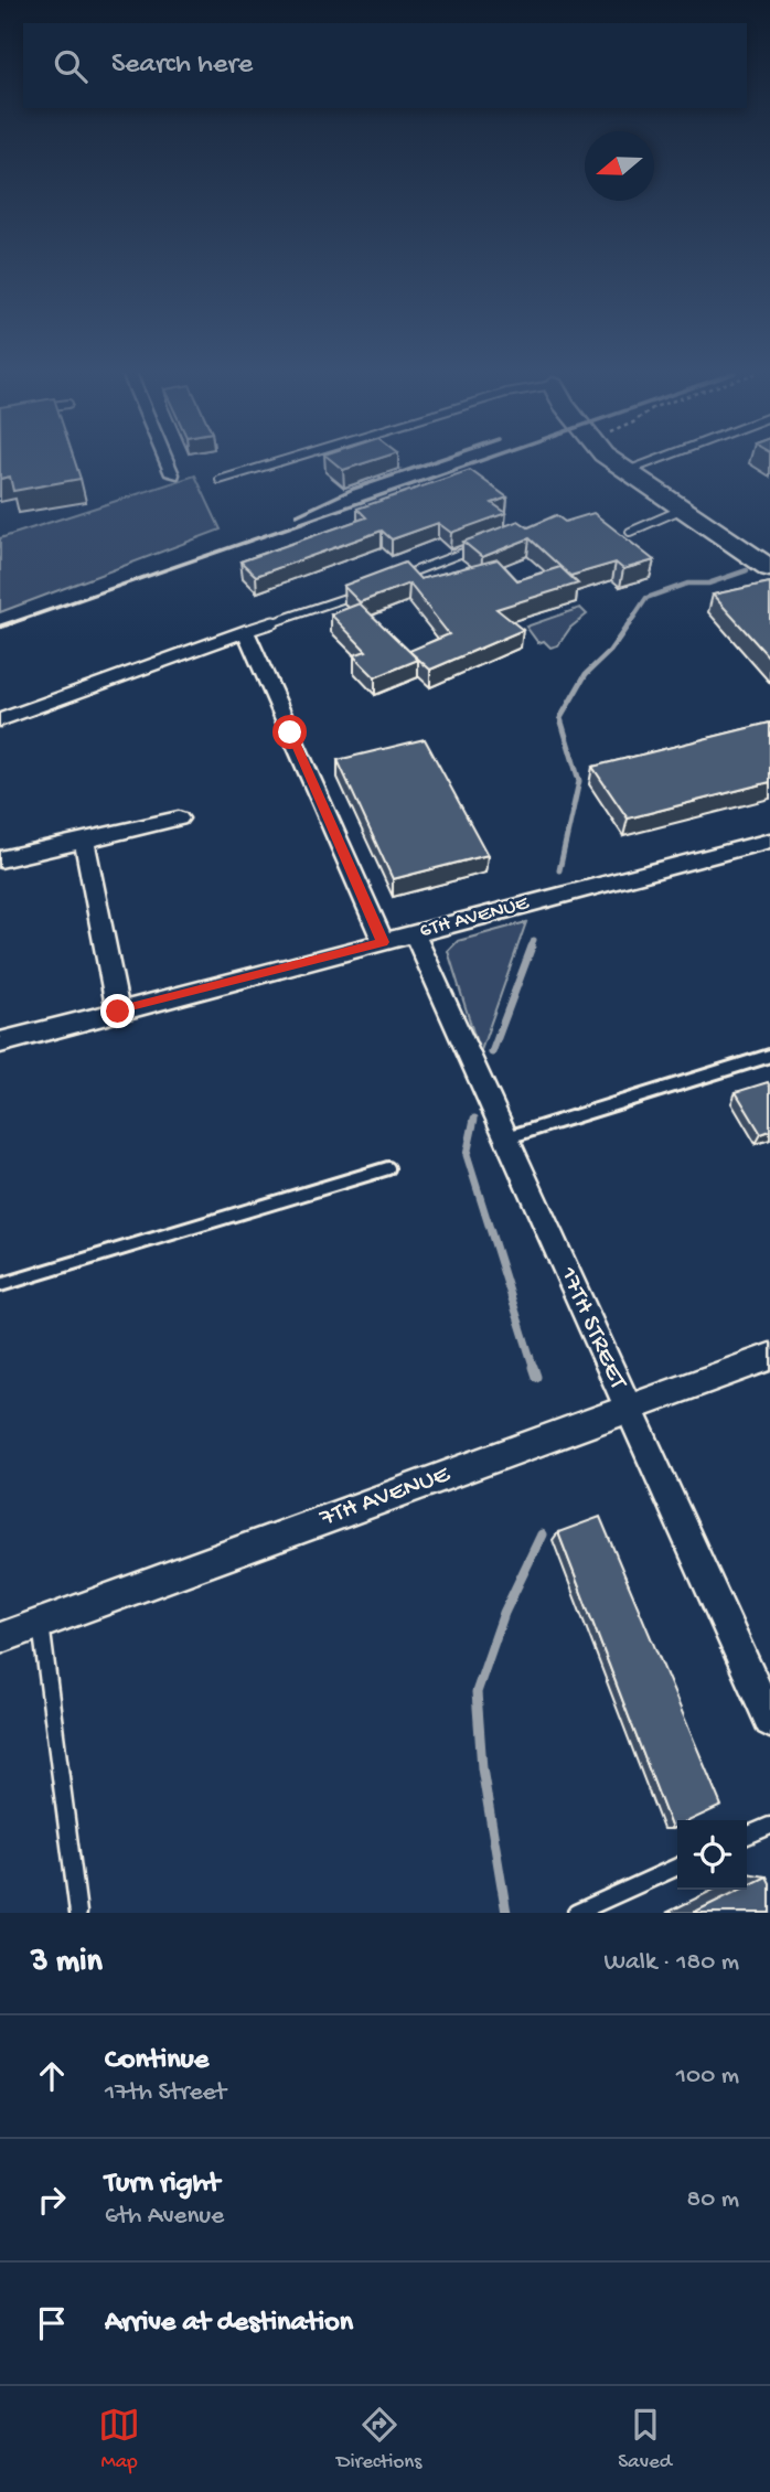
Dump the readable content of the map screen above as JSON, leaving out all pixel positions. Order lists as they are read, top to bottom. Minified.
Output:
{"streets":{"street":["6TH AVENUE","17TH STREET","7TH AVENUE"]},"crossings":[["6TH AVENUE","17TH STREET"],["17TH STREET","7TH AVENUE"]],"north":"left","page":{"search":"Search here","heading":["3 min","Walk · 180 m"],"list":[["Continue","17th Street","100 m"],["Turn right","6th Avenue","80 m"],"Arrive at destination"],"nav":["Map","Directions","Saved"]}}
